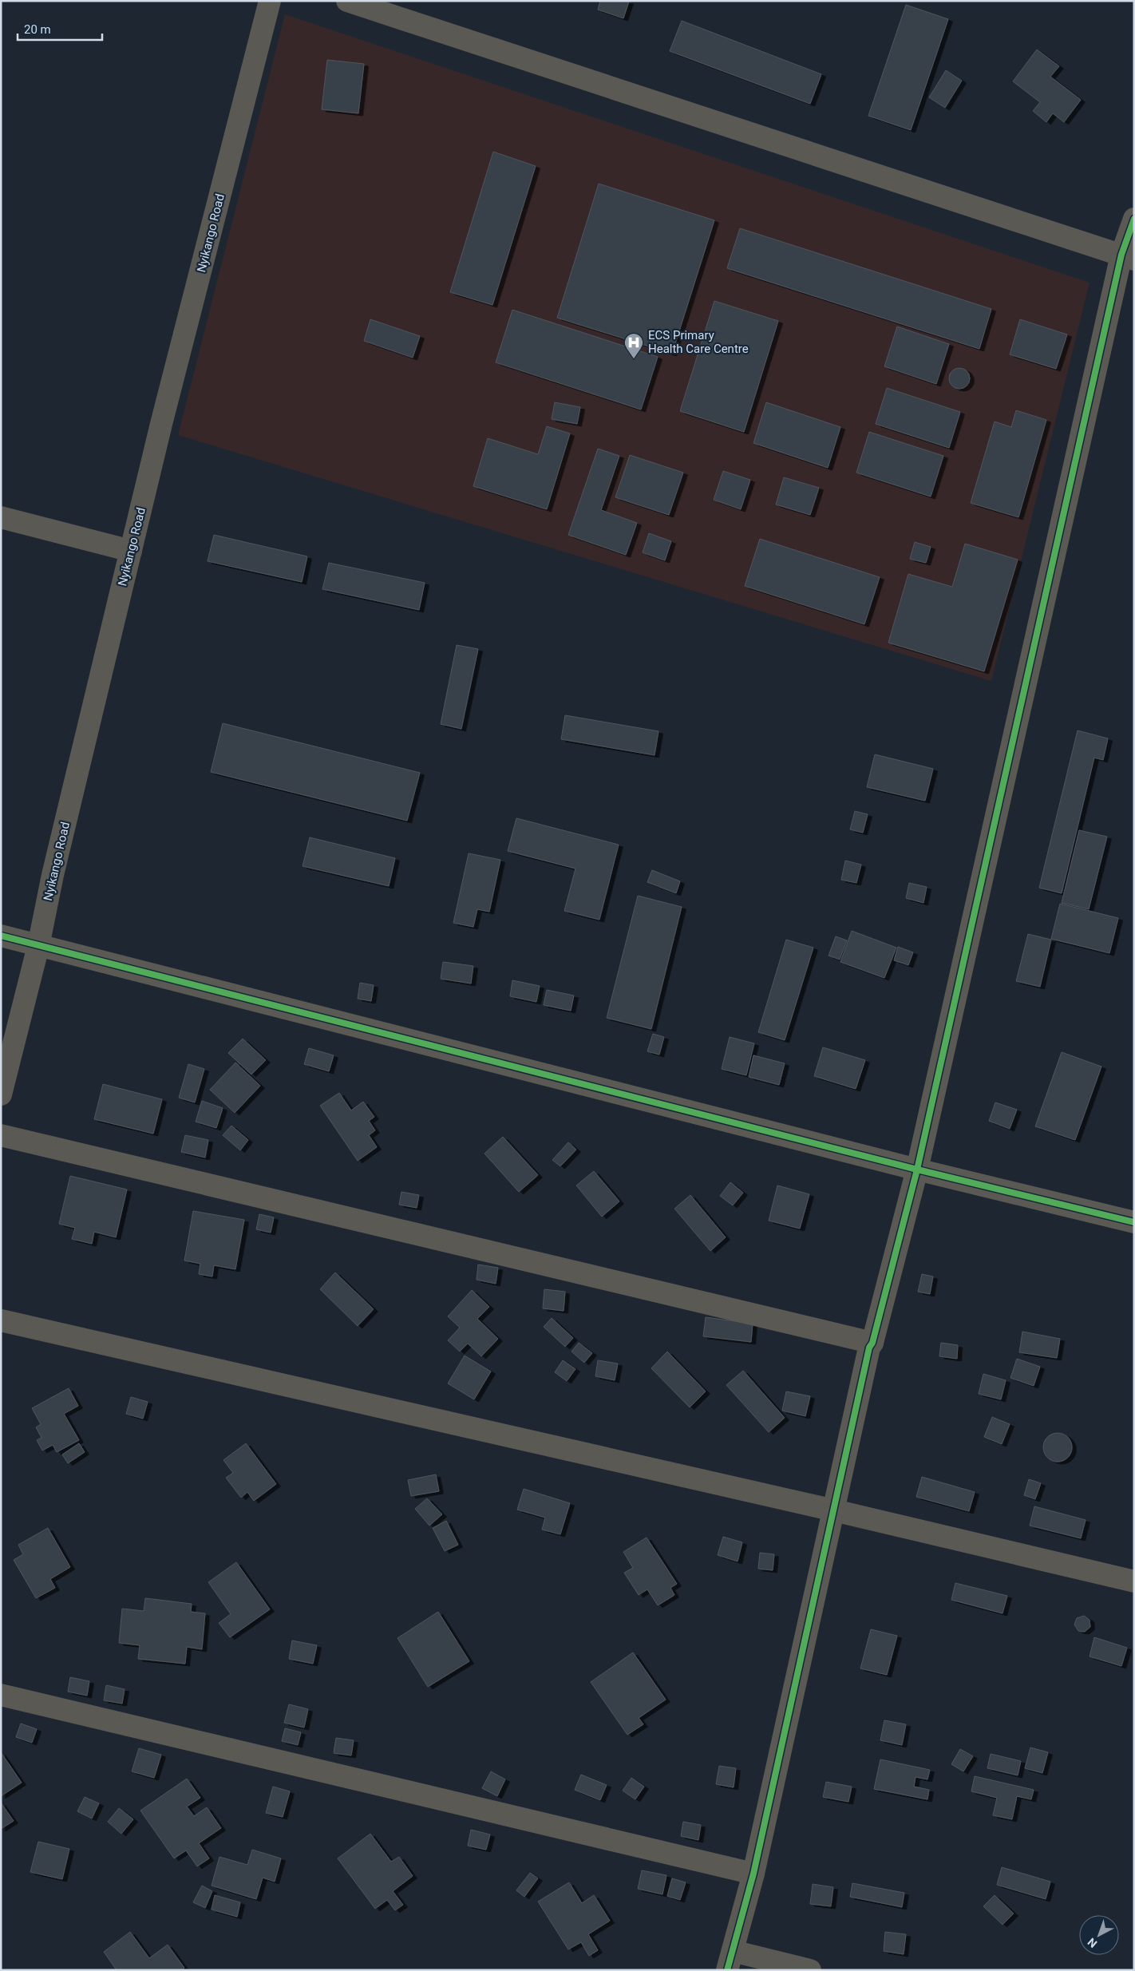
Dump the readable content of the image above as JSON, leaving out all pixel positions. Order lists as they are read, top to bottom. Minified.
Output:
{"streets":{"street":["Nyikango Road"]},"places":{"hospital":["ECS Primary Health Care Centre"]},"scale_bar":"20 m","north":"bottom left"}
